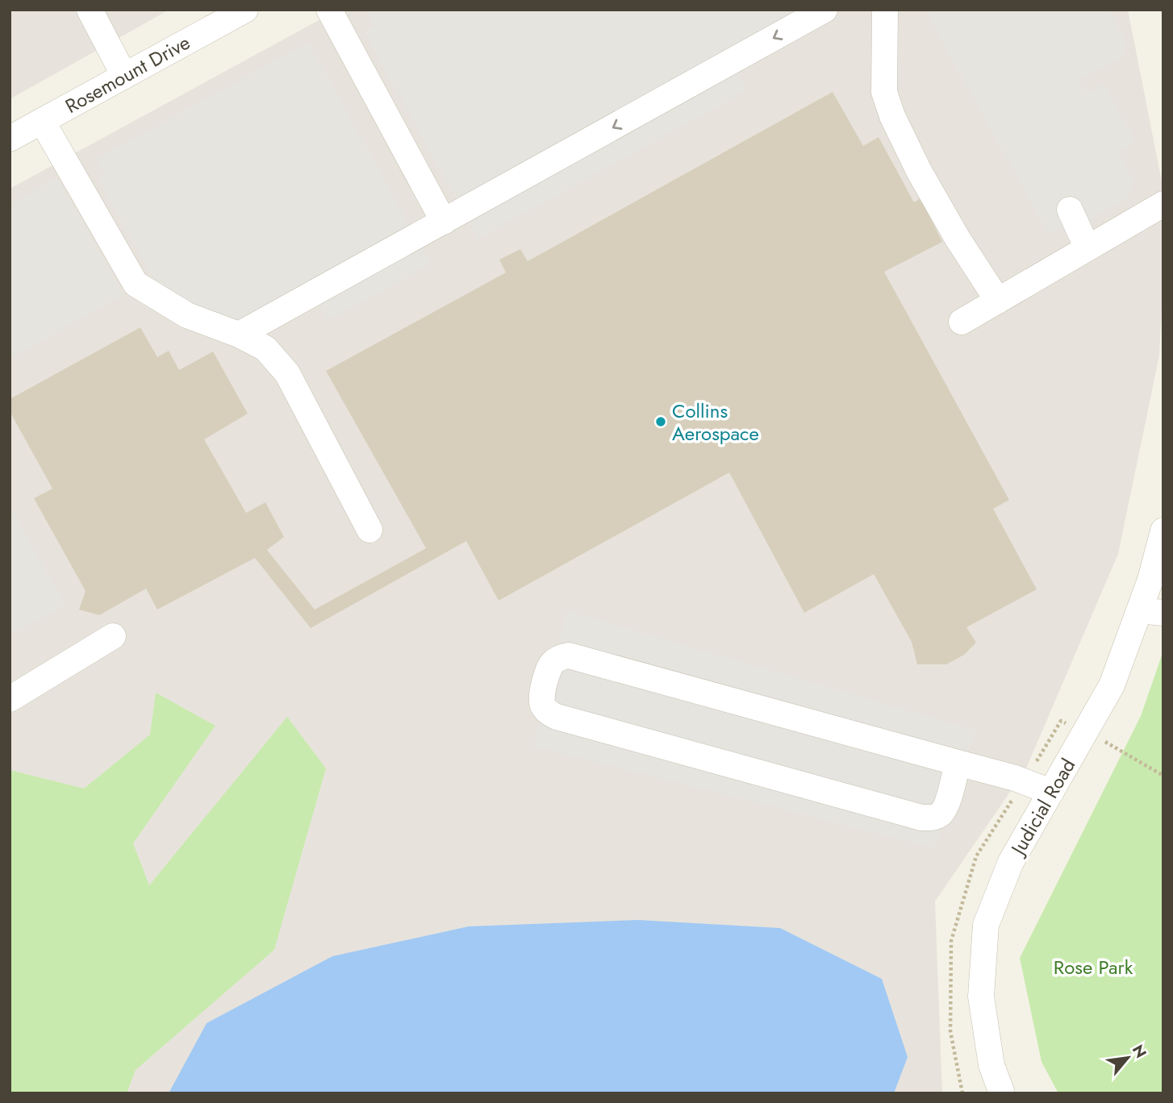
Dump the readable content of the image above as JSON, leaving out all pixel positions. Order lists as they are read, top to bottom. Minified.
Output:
{"streets":{"street":["Rosemount Drive","Judicial Road"]},"parks":["Rose Park"],"places":["Collins Aerospace"],"north":"top right"}
